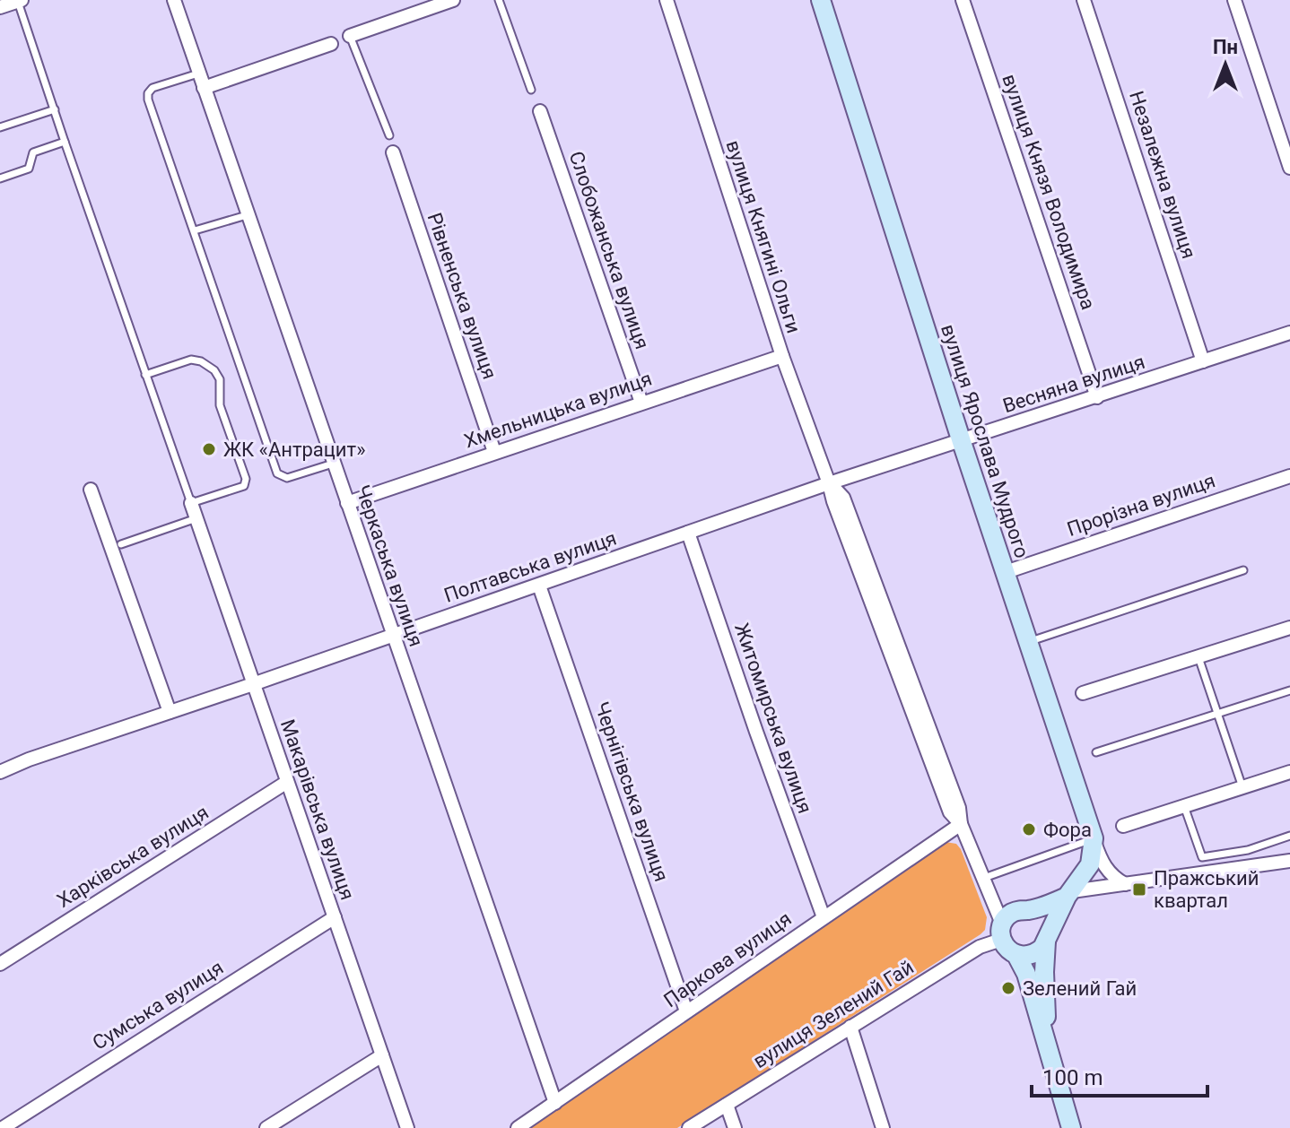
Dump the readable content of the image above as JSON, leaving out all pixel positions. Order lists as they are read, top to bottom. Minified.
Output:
{"streets":{"main road":["вулиця Ярослава Мудрого"],"street":["Незалежна вулиця","вулиця Князя Володимира","вулиця Княгині Ольги","Слобожанська вулиця","Рівненська вулиця","Весняна вулиця","Хмельницька вулиця","Прорізна вулиця","Черкаська вулиця","Полтавська вулиця","Житомирська вулиця","Чернігівська вулиця","Макарівська вулиця","Харківська вулиця","Паркова вулиця","Сумська вулиця","вулиця Зелений Гай"]},"crossings":[["Незалежна вулиця","Весняна вулиця"],["вулиця Князя Володимира","Весняна вулиця"],["вулиця Княгині Ольги","Весняна вулиця"],["вулиця Княгині Ольги","Хмельницька вулиця"],["вулиця Княгині Ольги","Полтавська вулиця"],["вулиця Княгині Ольги","Паркова вулиця"],["вулиця Княгині Ольги","вулиця Зелений Гай"],["Слобожанська вулиця","Хмельницька вулиця"],["Рівненська вулиця","Хмельницька вулиця"],["Весняна вулиця","вулиця Ярослава Мудрого"],["Весняна вулиця","Полтавська вулиця"],["Хмельницька вулиця","Черкаська вулиця"],["вулиця Ярослава Мудрого","Прорізна вулиця"],["Черкаська вулиця","Полтавська вулиця"],["Черкаська вулиця","Паркова вулиця"],["Полтавська вулиця","Житомирська вулиця"],["Полтавська вулиця","Чернігівська вулиця"],["Полтавська вулиця","Макарівська вулиця"],["Житомирська вулиця","Паркова вулиця"],["Чернігівська вулиця","Паркова вулиця"],["Макарівська вулиця","Харківська вулиця"],["Макарівська вулиця","Сумська вулиця"]],"places":{"other":["ЖК «Антрацит»","Фора","Зелений Гай"],"transit":["Пражський квартал"]},"scale_bar":"100 m","north":"top"}
